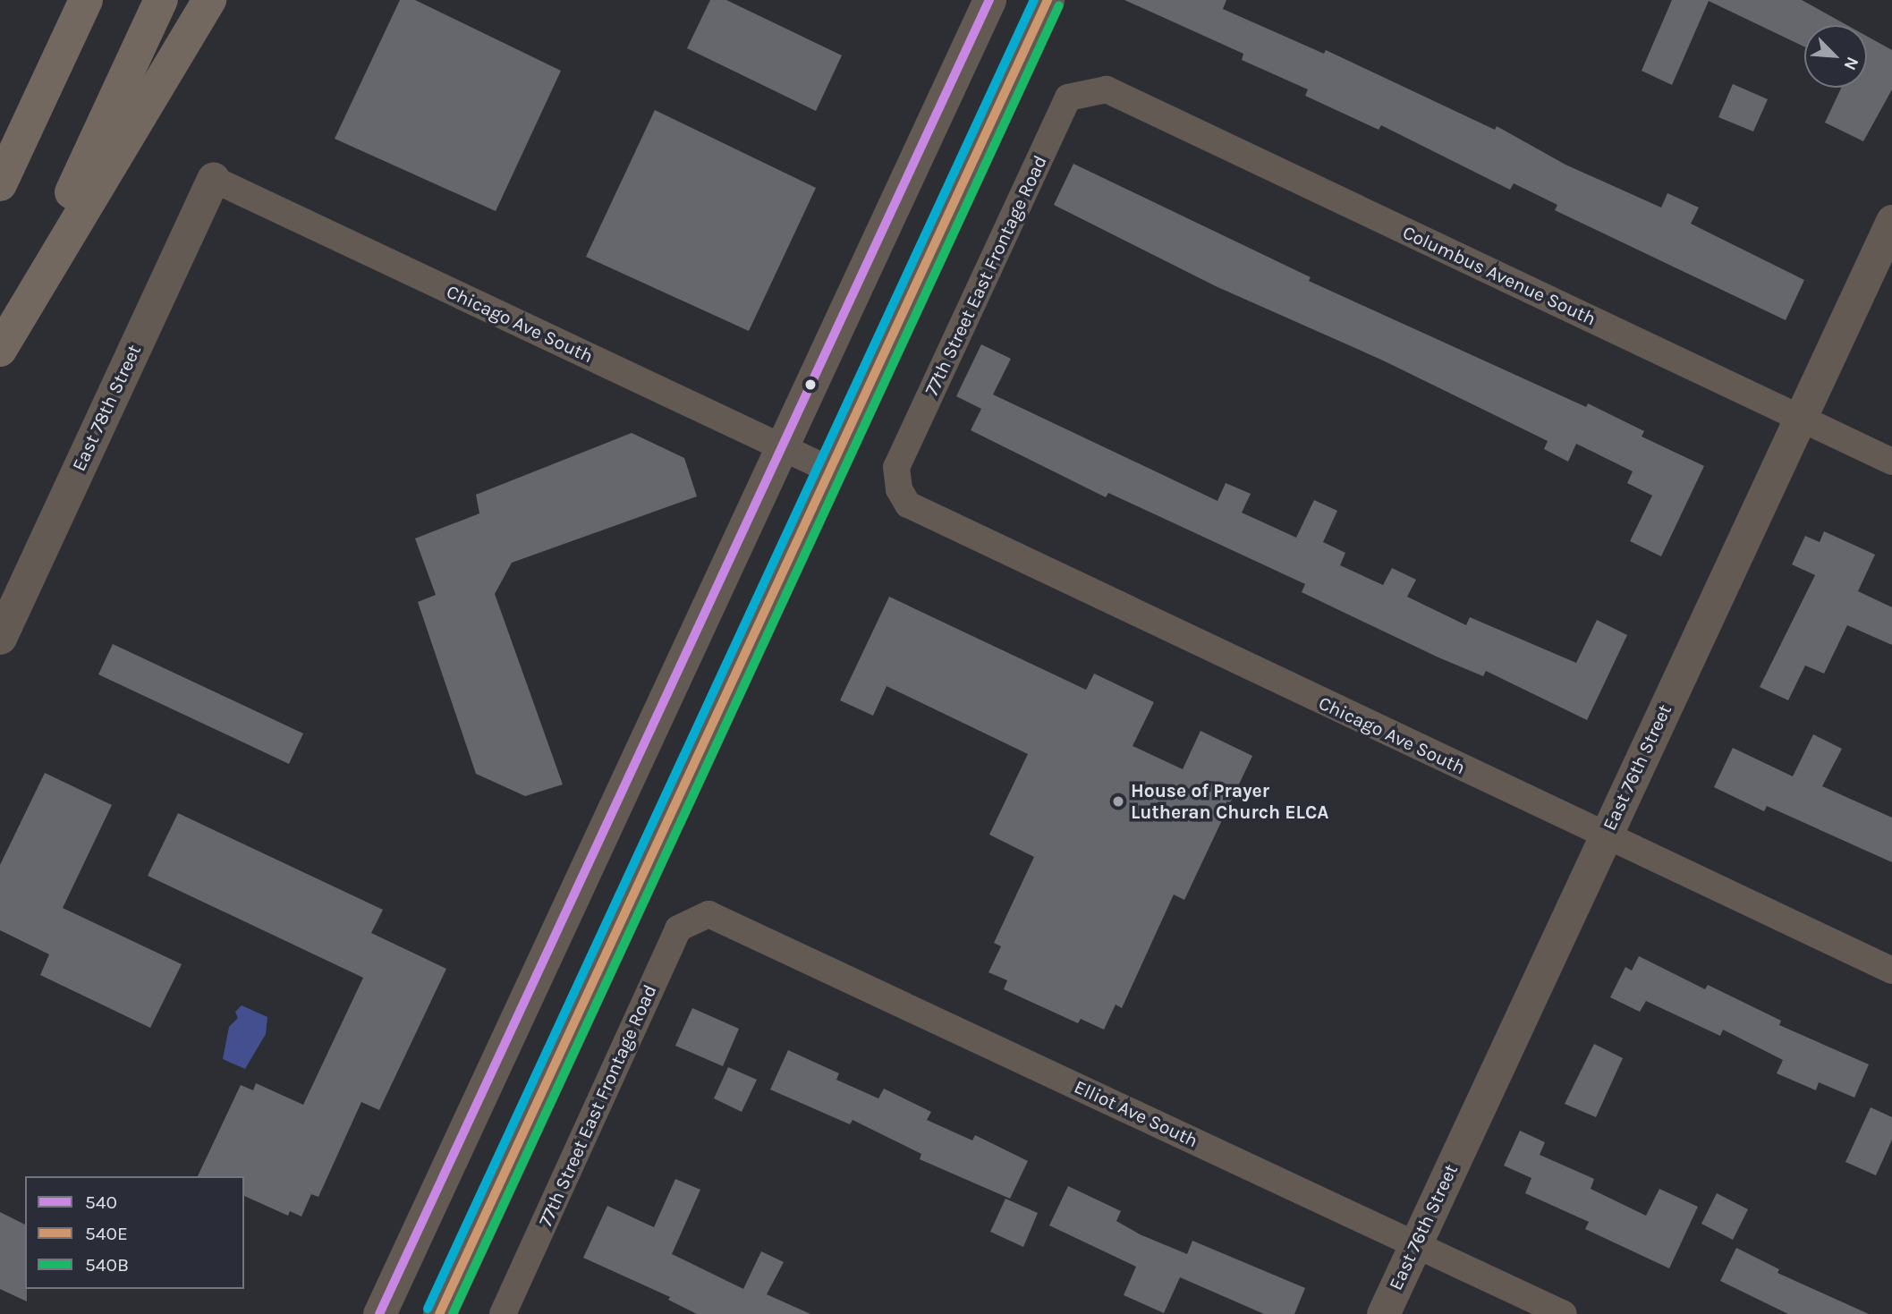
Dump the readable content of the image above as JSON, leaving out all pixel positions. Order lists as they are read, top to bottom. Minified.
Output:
{"streets":{"street":["77th Street East Frontage Road","Columbus Avenue South","Chicago Ave South","East 78th Street","East 76th Street","Elliot Ave South"]},"crossings":[["77th Street East Frontage Road","Columbus Avenue South"],["77th Street East Frontage Road","Chicago Ave South"],["77th Street East Frontage Road","Elliot Ave South"],["Columbus Avenue South","East 76th Street"],["Chicago Ave South","East 78th Street"],["Chicago Ave South","East 76th Street"],["East 76th Street","Elliot Ave South"]],"places":["House of Prayer Lutheran Church ELCA"],"lines":["transit line 540","transit line 540E","transit line 540B"],"legend":["540","540E","540B"],"north":"bottom right"}
